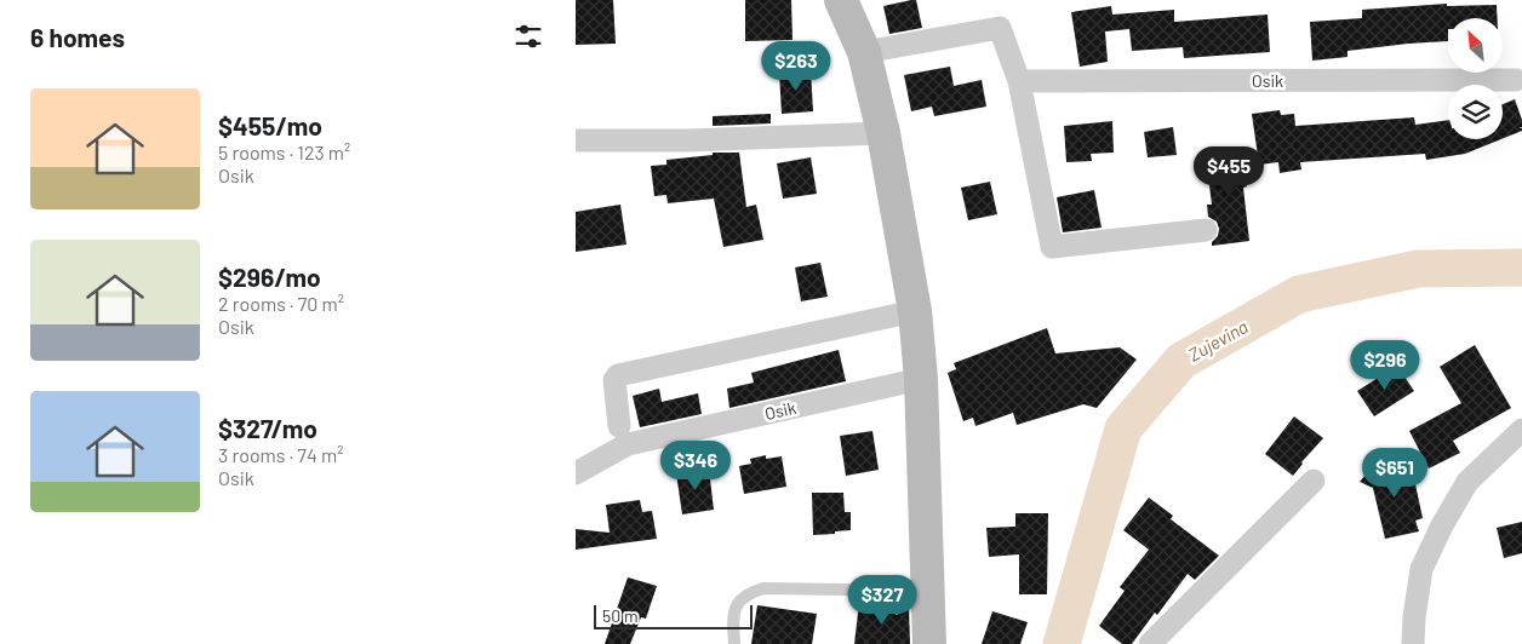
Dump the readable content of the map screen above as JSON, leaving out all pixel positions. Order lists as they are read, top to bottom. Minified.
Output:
{"streets":{"street":["Osik"]},"water":["Zujevina"],"scale_bar":"50 m","north":"top left","page":{"heading":"6 homes","price":["$263","$455","$296","$346","$651","$327"],"list":[{"name":"$455/mo","note":"5 rooms · 123 m² · Osik"},{"name":"$296/mo","note":"2 rooms · 70 m² · Osik"},{"name":"$327/mo","note":"3 rooms · 74 m² · Osik"}],"scale":"50 m"}}
